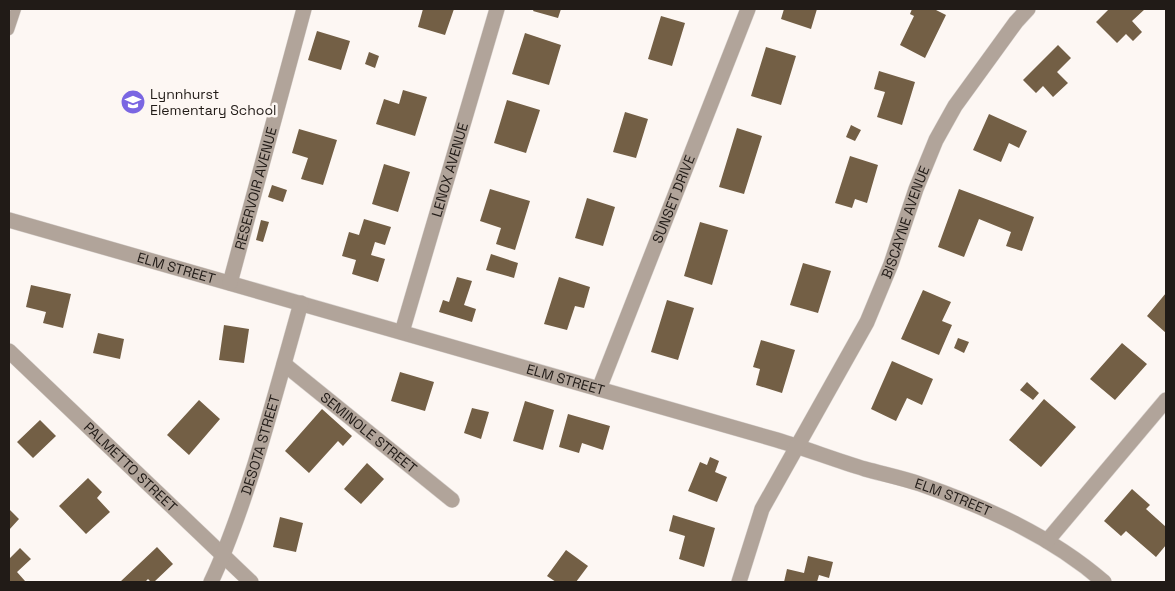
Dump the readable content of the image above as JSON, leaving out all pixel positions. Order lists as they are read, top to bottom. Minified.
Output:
{"streets":{"street":["LENOX AVENUE","RESERVOIR AVENUE","SUNSET DRIVE","BISCAYNE AVENUE","ELM STREET","SEMINOLE STREET","DESOTA STREET","PALMETTO STREET"]},"crossings":[["LENOX AVENUE","ELM STREET"],["RESERVOIR AVENUE","ELM STREET"],["SUNSET DRIVE","ELM STREET"],["BISCAYNE AVENUE","ELM STREET"],["ELM STREET","DESOTA STREET"],["SEMINOLE STREET","DESOTA STREET"],["DESOTA STREET","PALMETTO STREET"]],"places":{"school or university":["Lynnhurst Elementary School"]}}
